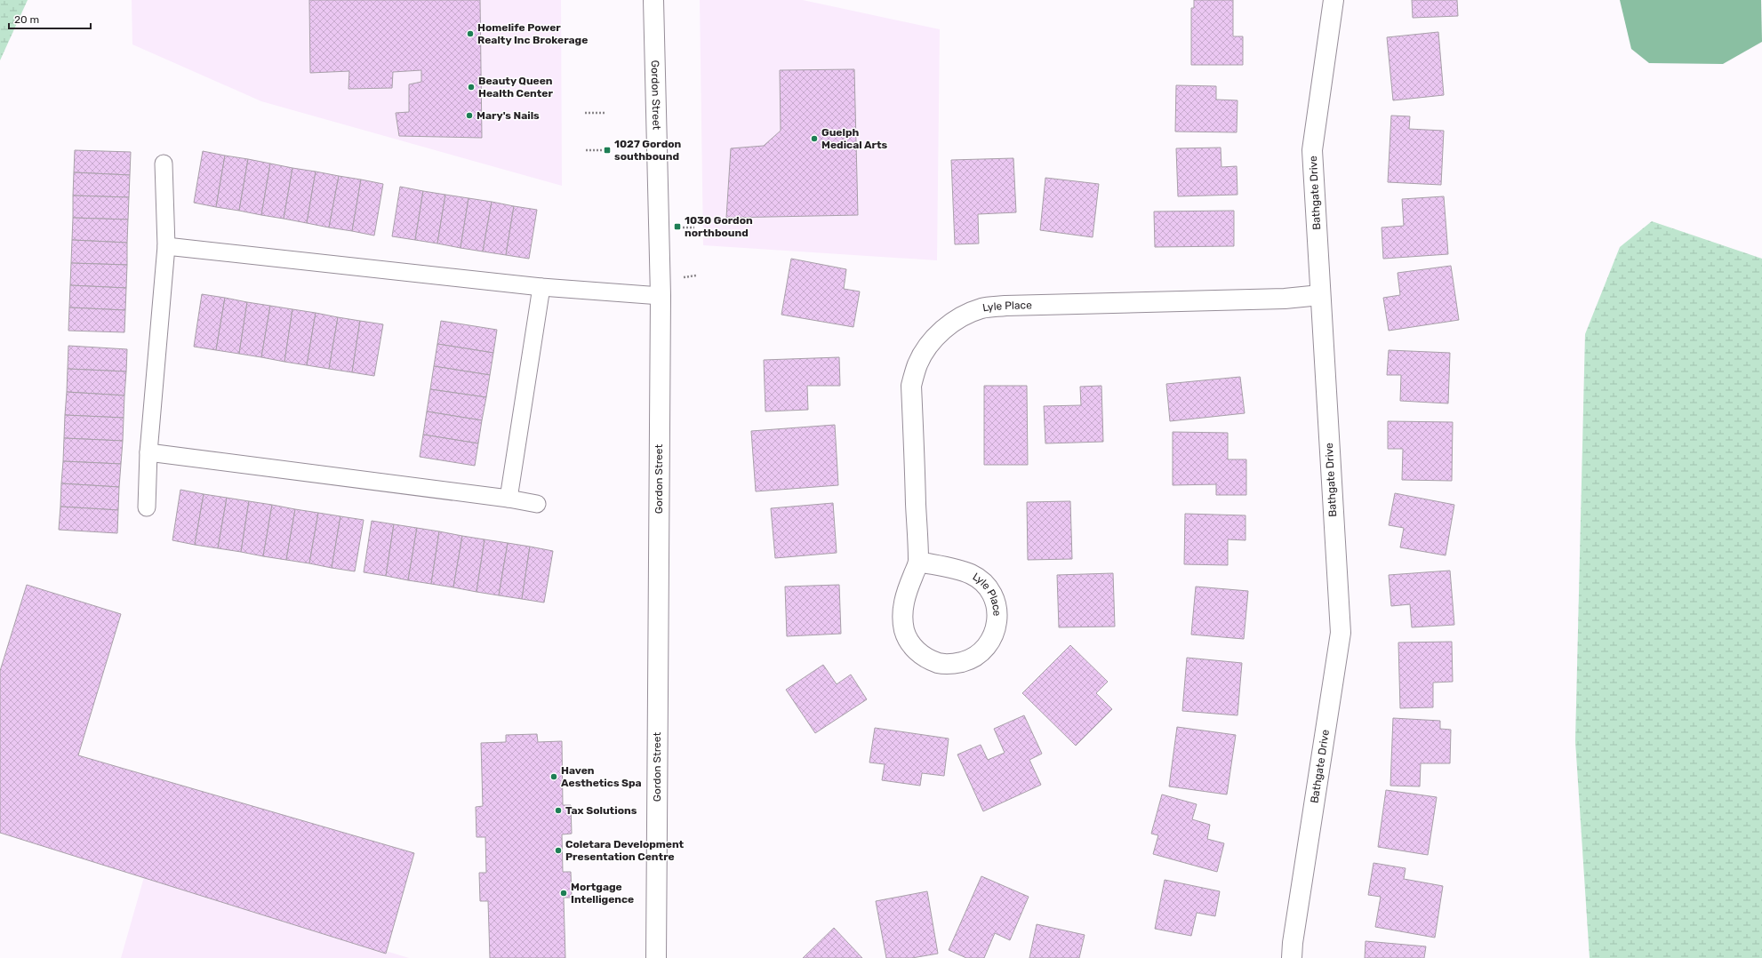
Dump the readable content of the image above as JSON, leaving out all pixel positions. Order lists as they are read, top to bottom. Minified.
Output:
{"streets":{"street":["Gordon Street","Bathgate Drive","Lyle Place"]},"crossings":[["Bathgate Drive","Lyle Place"]],"places":{"other":["Homelife Power Realty Inc Brokerage","Beauty Queen Health Center","Mary's Nails","Guelph Medical Arts","Haven Aesthetics Spa","Tax Solutions","Coletara Development Presentation Centre","Mortgage Intelligence"],"transit":["1027 Gordon southbound","1030 Gordon northbound"]},"scale_bar":"20 m"}
